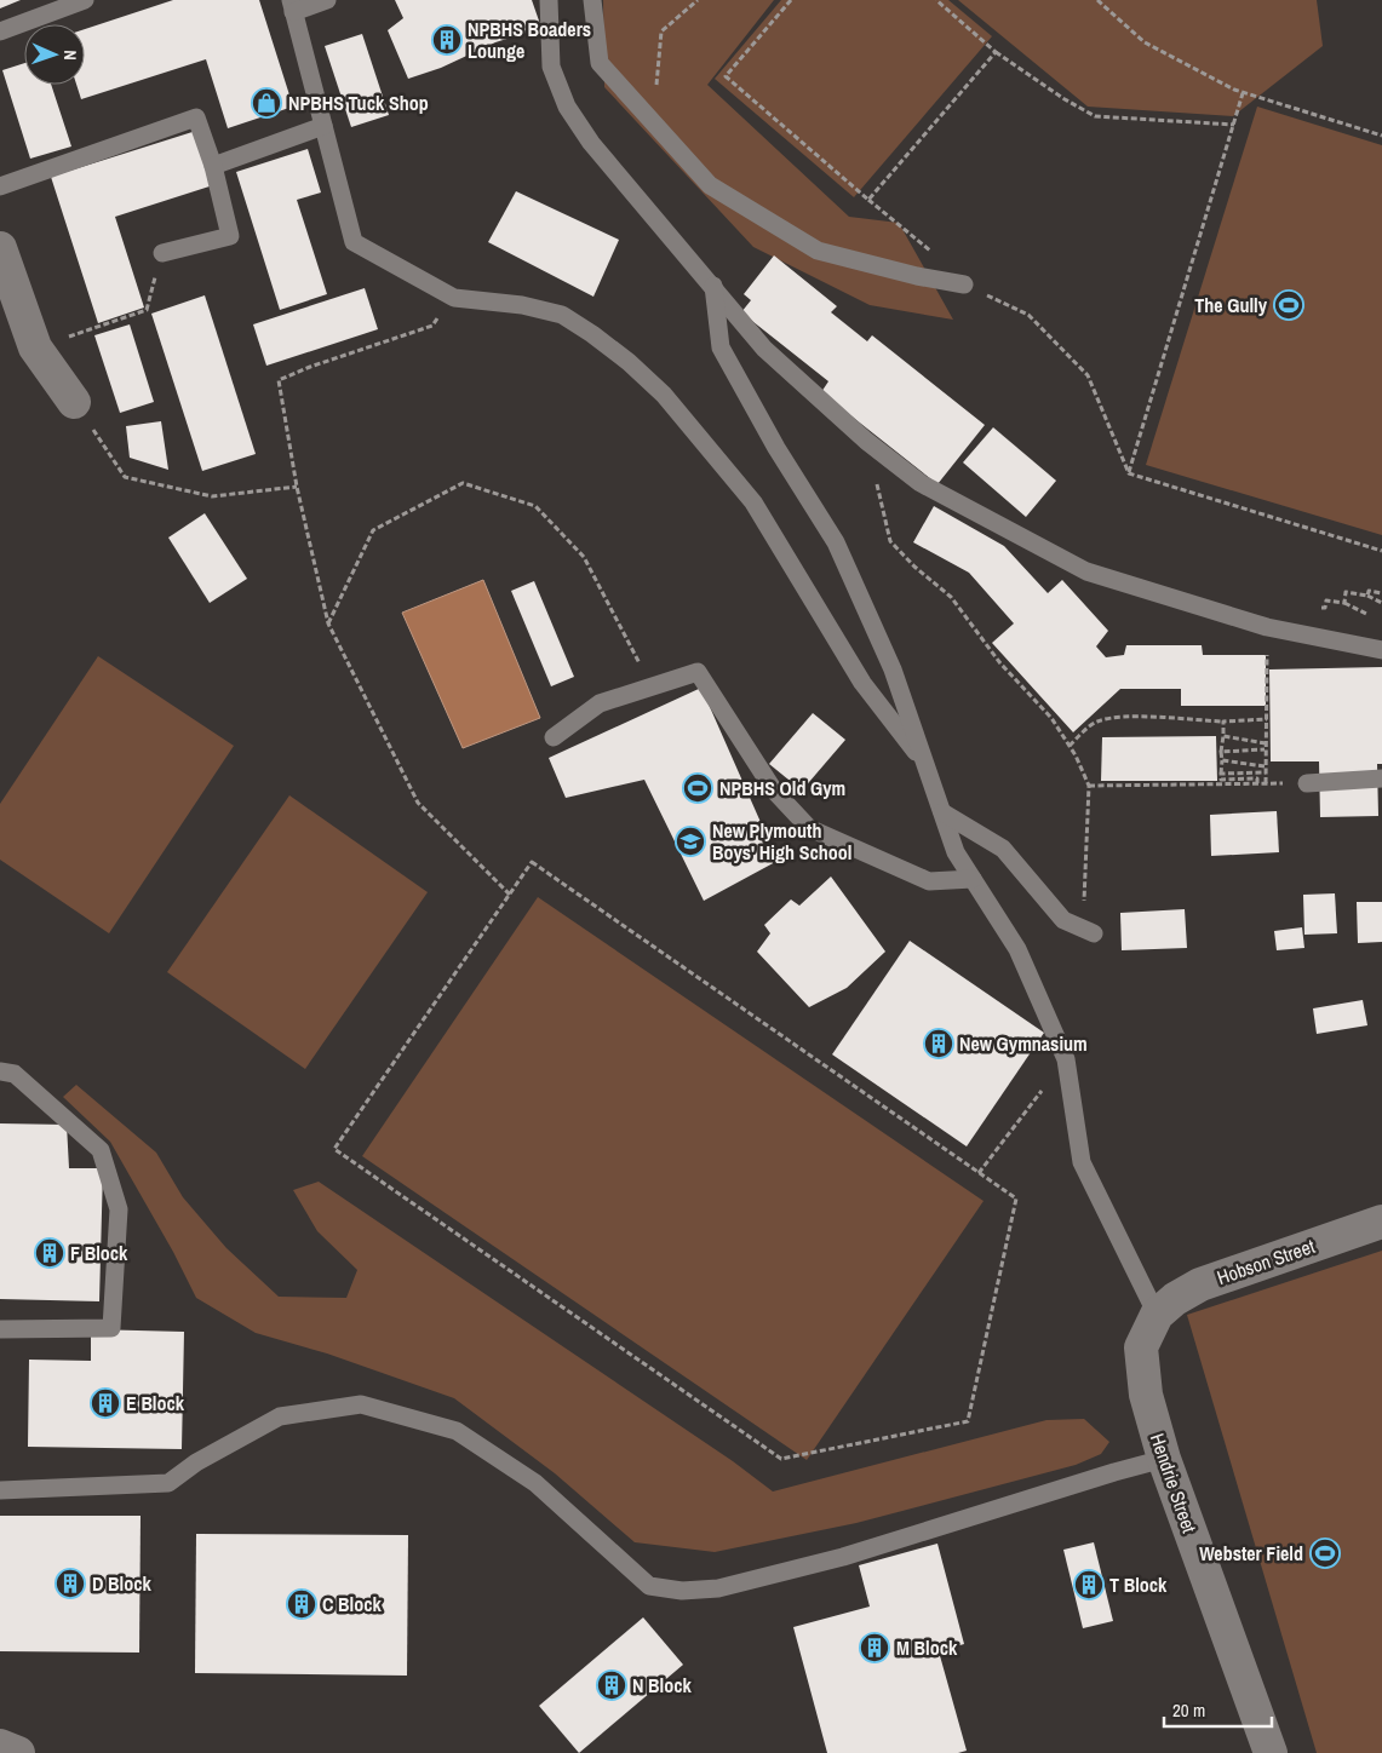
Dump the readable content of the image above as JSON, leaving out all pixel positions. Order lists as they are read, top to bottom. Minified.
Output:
{"streets":{"street":["Hobson Street","Hendrie Street"]},"crossings":[["Hobson Street","Hendrie Street"]],"places":{"building":["NPBHS Boaders Lounge","New Gymnasium","F Block","E Block","D Block","T Block","C Block","M Block","N Block"],"shop":["NPBHS Tuck Shop"],"sports":["The Gully","NPBHS Old Gym","Webster Field"],"school or university":["New Plymouth Boys' High School"]},"scale_bar":"20 m","north":"right"}
